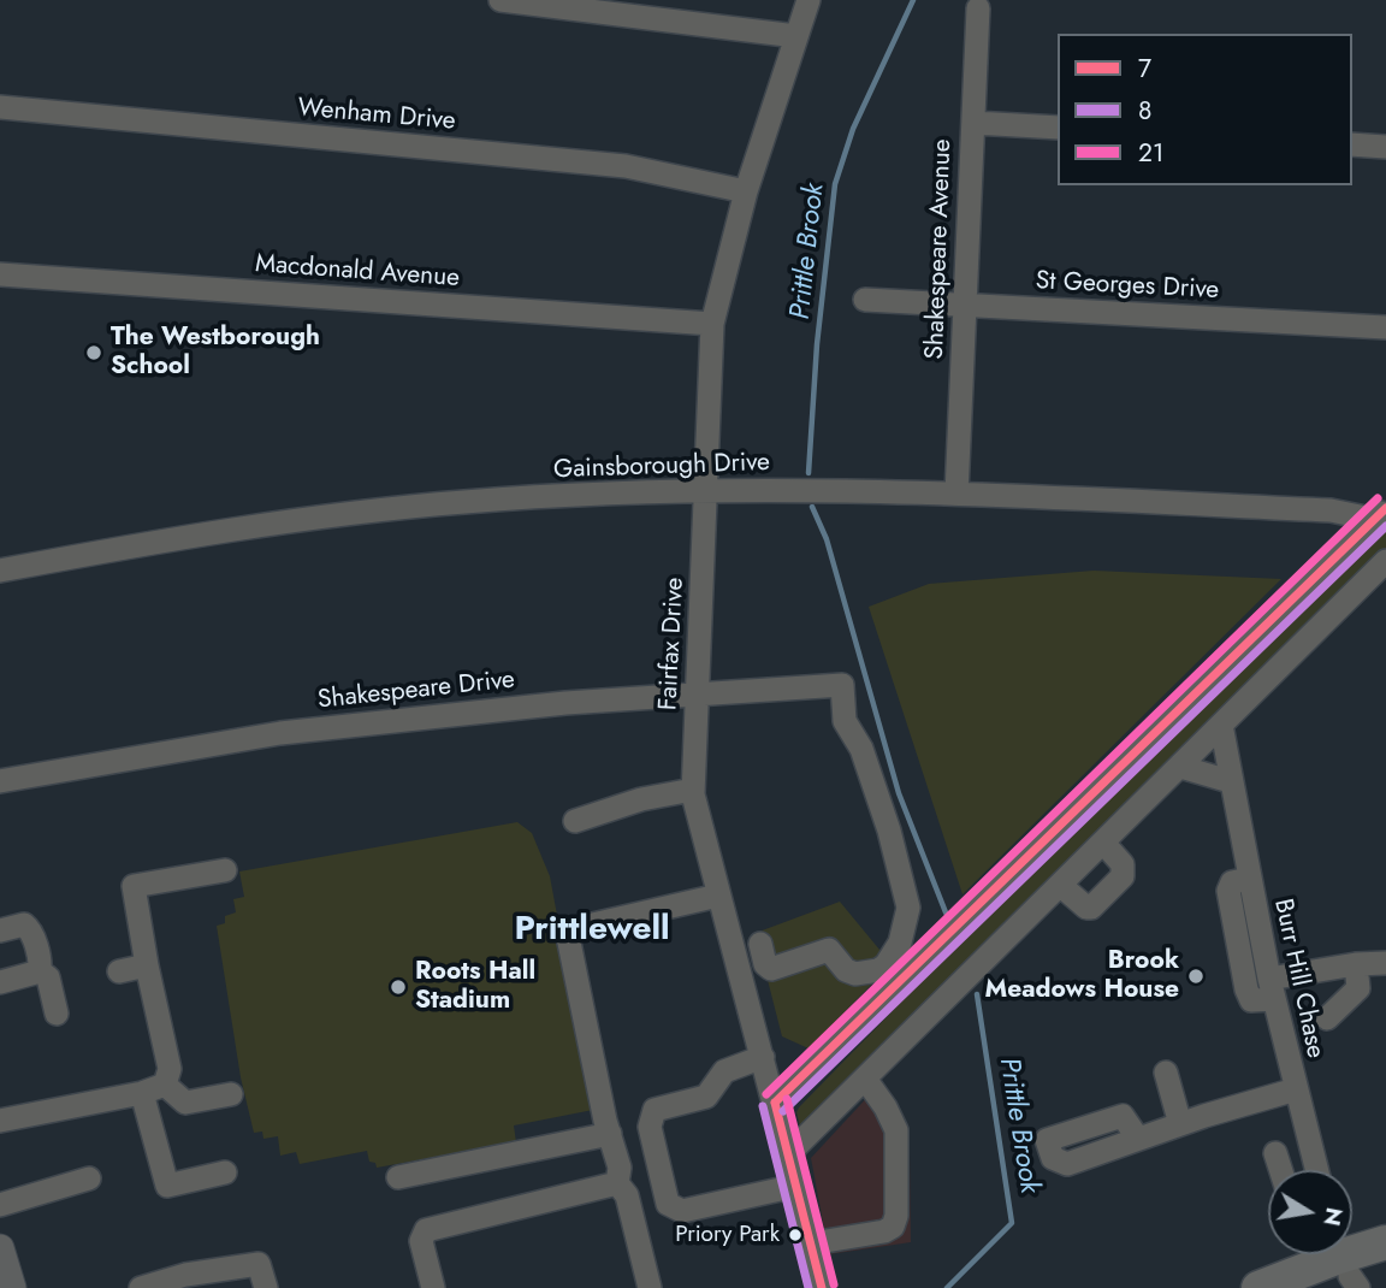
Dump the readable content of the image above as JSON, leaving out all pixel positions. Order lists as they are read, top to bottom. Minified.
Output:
{"streets":{"street":["Wenham Drive","Shakespeare Avenue","Macdonald Avenue","St Georges Drive","Gainsborough Drive","Fairfax Drive","Shakespeare Drive","Burr Hill Chase"]},"crossings":[["Wenham Drive","Fairfax Drive"],["Shakespeare Avenue","St Georges Drive"],["Shakespeare Avenue","Gainsborough Drive"],["Macdonald Avenue","Fairfax Drive"],["Gainsborough Drive","Fairfax Drive"],["Fairfax Drive","Shakespeare Drive"]],"districts":["Prittlewell"],"water":["Prittle Brook"],"places":["The Westborough School","Brook Meadows House","Roots Hall Stadium","Priory Park"],"lines":["transit line 21","transit line 7","transit line 8"],"legend":["7","8","21"],"north":"right"}
